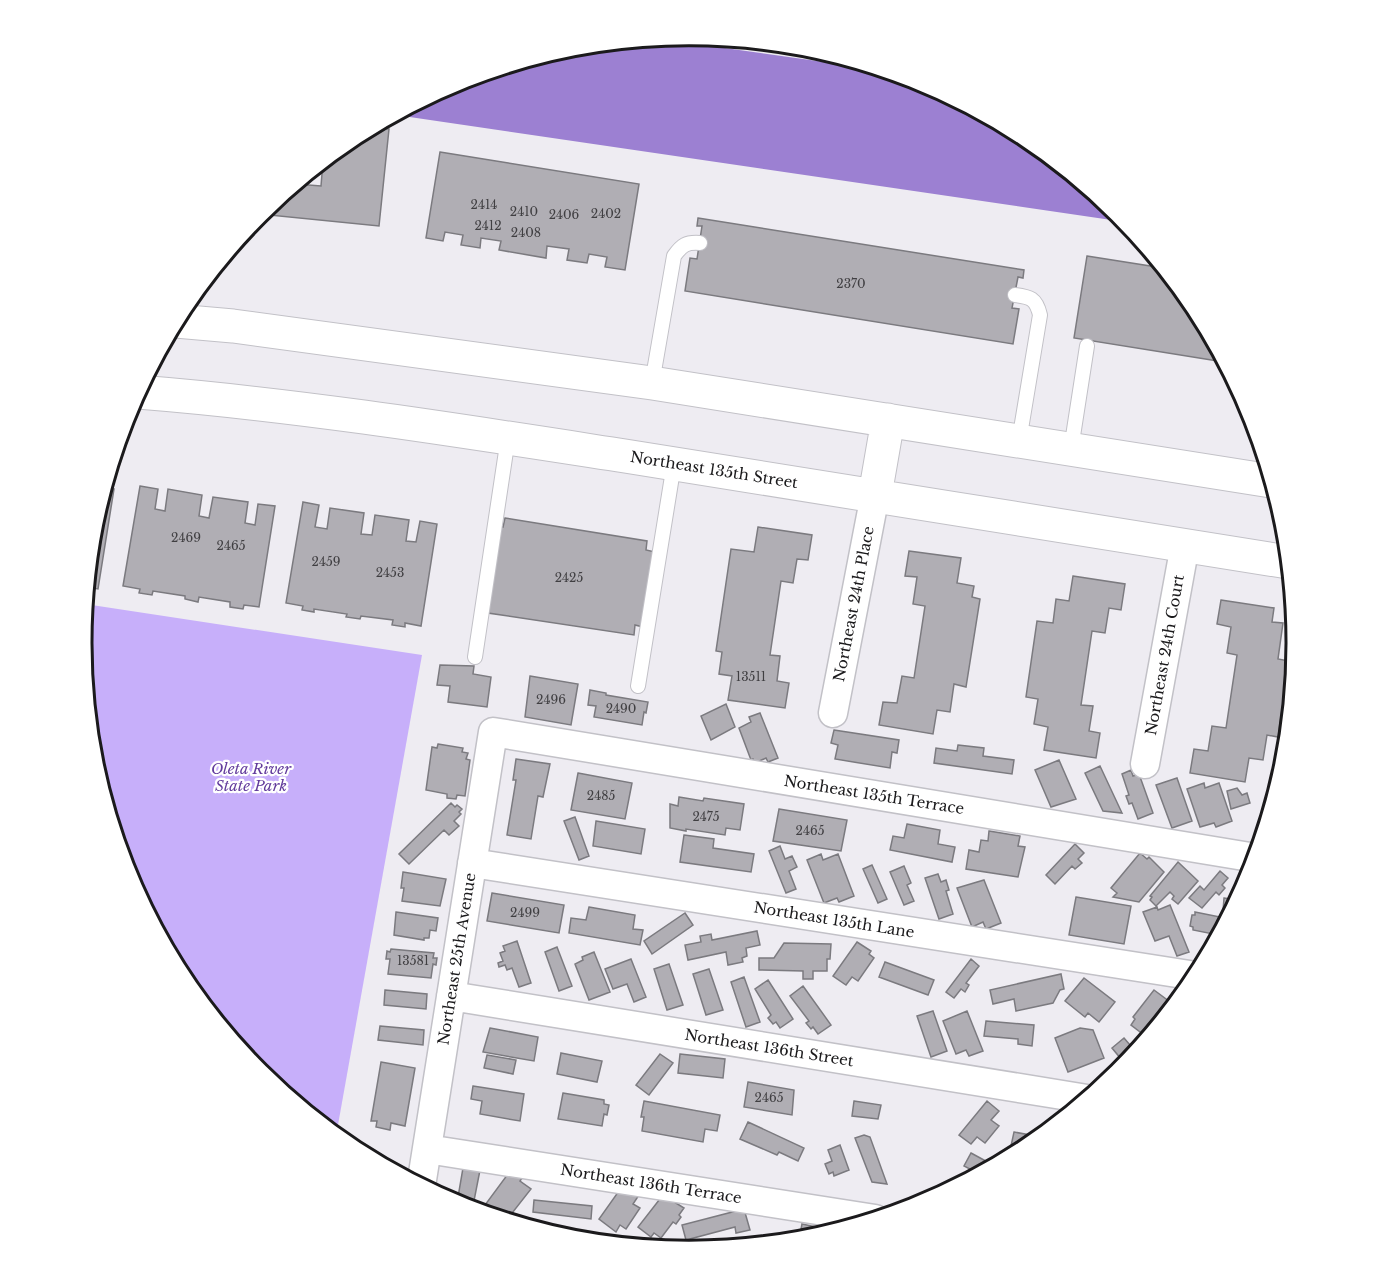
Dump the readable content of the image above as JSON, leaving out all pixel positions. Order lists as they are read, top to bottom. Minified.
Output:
{"streets":{"street":["Northeast 135th Street","Northeast 24th Place","Northeast 24th Court","Northeast 135th Terrace","Northeast 135th Lane","Northeast 25th Avenue","Northeast 136th Street","Northeast 136th Terrace"]},"crossings":[["Northeast 135th Street","Northeast 24th Place"],["Northeast 135th Street","Northeast 24th Court"],["Northeast 135th Terrace","Northeast 25th Avenue"],["Northeast 135th Lane","Northeast 25th Avenue"],["Northeast 25th Avenue","Northeast 136th Street"],["Northeast 25th Avenue","Northeast 136th Terrace"]],"parks":["Oleta River State Park"],"house_numbers":["2414","2410","2402","2406","2412","2408","2370","2469","2465","2459","2453","2425","13511","2496","2490","2485","2475","2465","2499","13581","2465"]}
